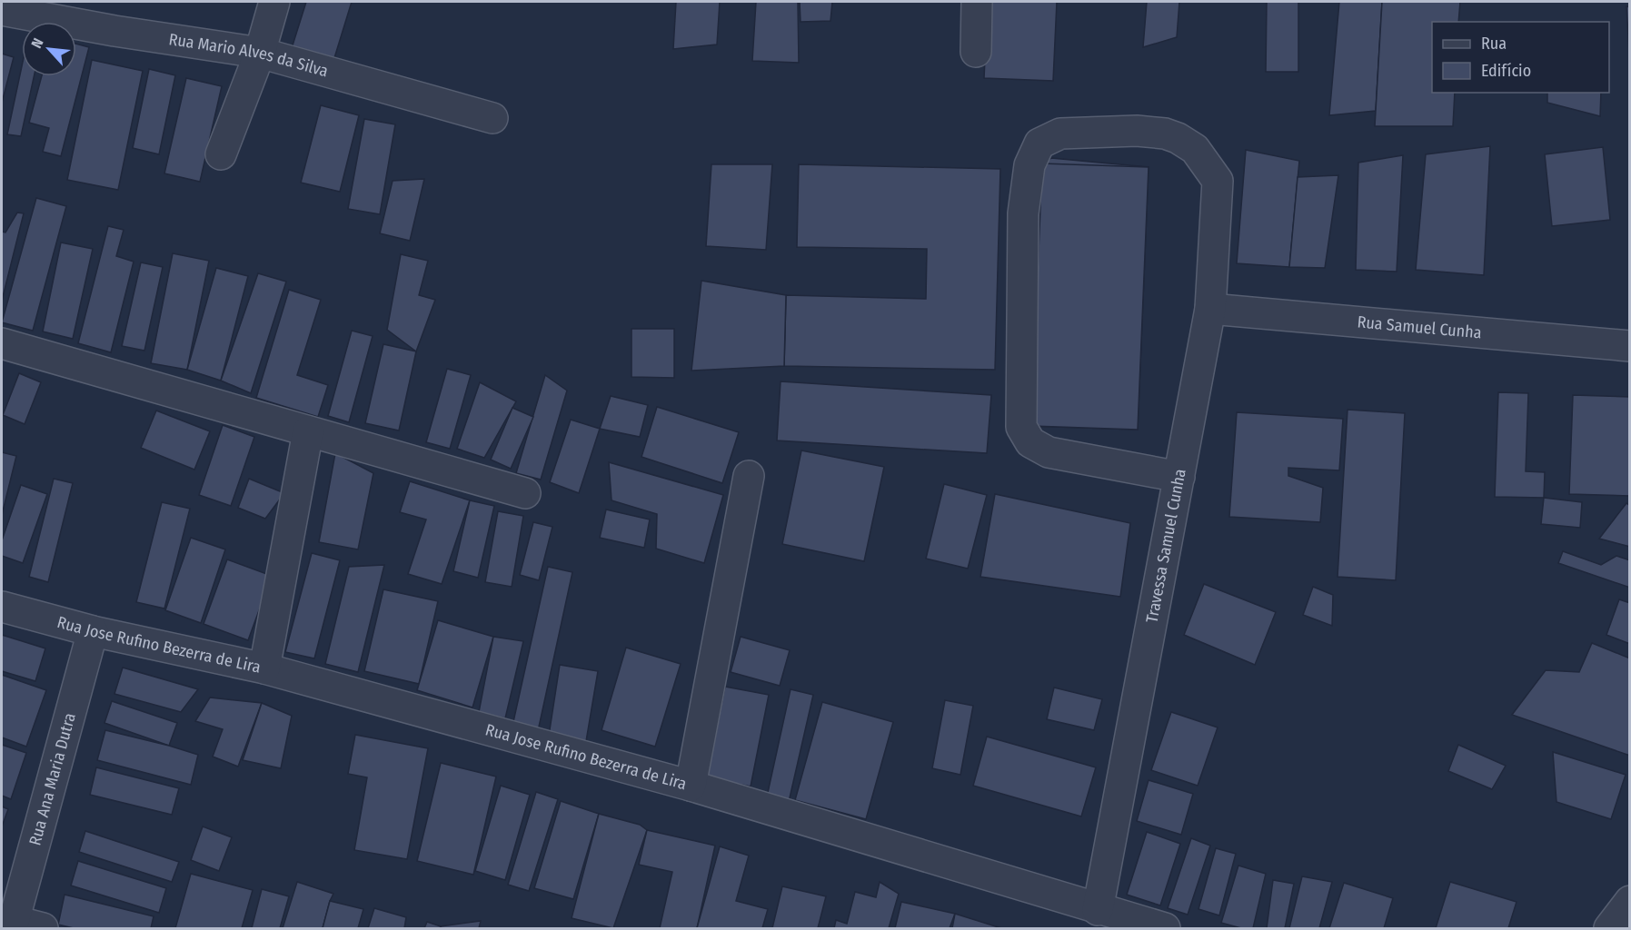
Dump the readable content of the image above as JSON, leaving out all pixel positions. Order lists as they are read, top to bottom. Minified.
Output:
{"streets":{"street":["Rua Mario Alves da Silva","Rua Samuel Cunha","Travessa Samuel Cunha","Rua Jose Rufino Bezerra de Lira","Rua Ana Maria Dutra"]},"crossings":[["Rua Samuel Cunha","Travessa Samuel Cunha"],["Travessa Samuel Cunha","Rua Jose Rufino Bezerra de Lira"],["Rua Jose Rufino Bezerra de Lira","Rua Ana Maria Dutra"]],"legend":["Rua","Edifício"],"north":"top left"}
